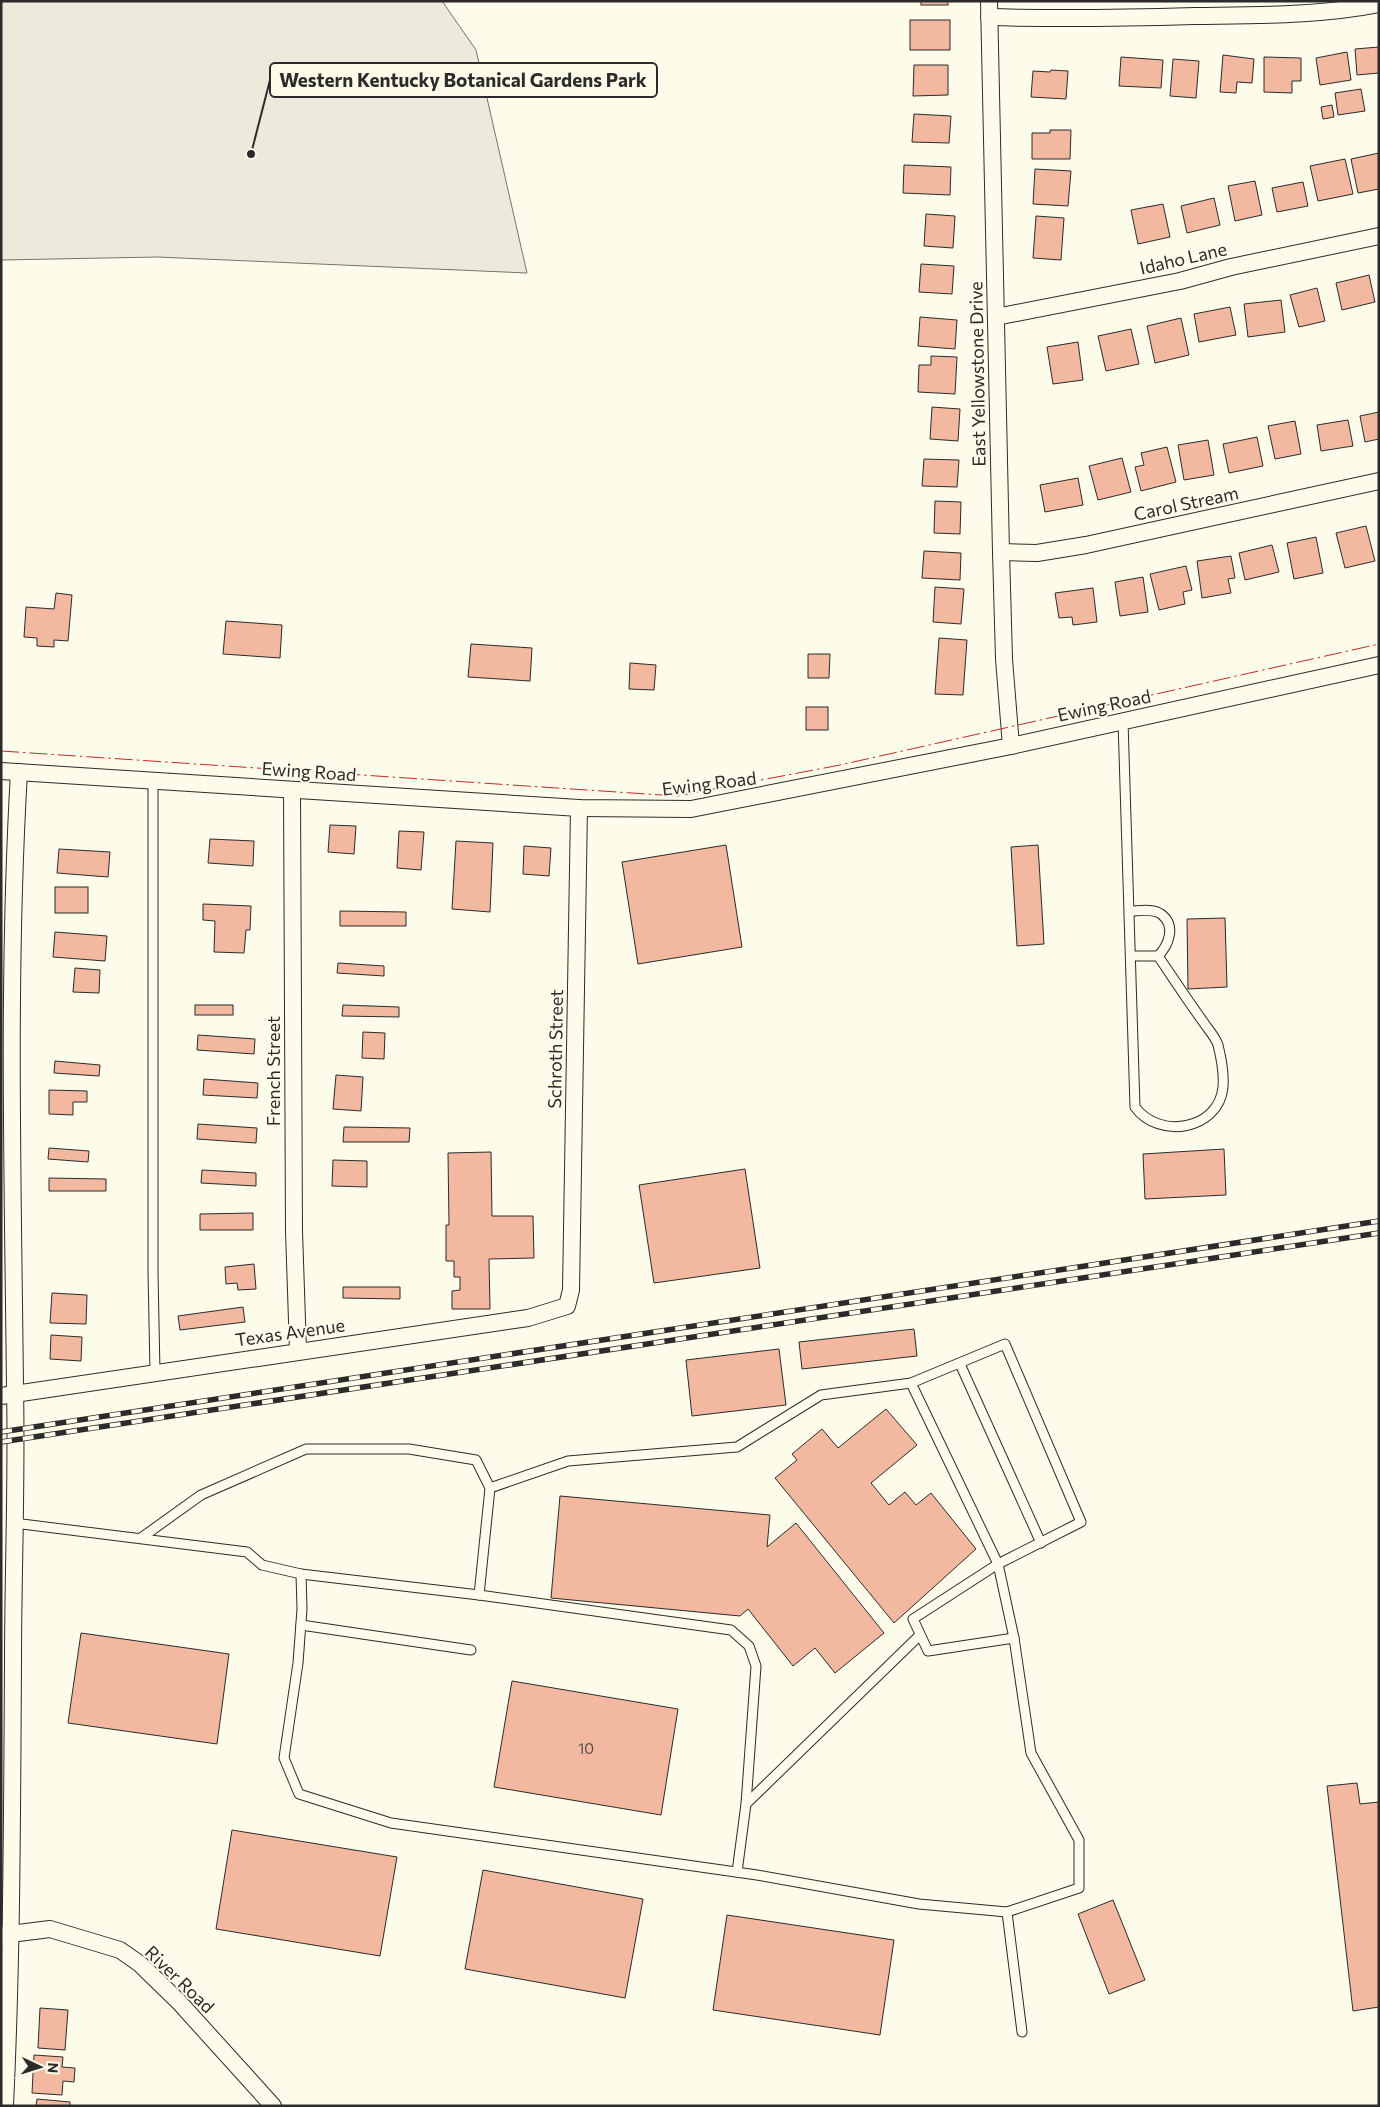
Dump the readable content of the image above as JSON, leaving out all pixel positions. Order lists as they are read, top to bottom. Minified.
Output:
{"streets":{"street":["Idaho Lane","East Yellowstone Drive","Carol Stream","Ewing Road","Schroth Street","French Street","Texas Avenue","River Road"]},"crossings":[["Idaho Lane","East Yellowstone Drive"],["East Yellowstone Drive","Carol Stream"],["East Yellowstone Drive","Ewing Road"],["Ewing Road","Schroth Street"],["Ewing Road","French Street"],["Schroth Street","Texas Avenue"],["French Street","Texas Avenue"]],"places":["Western Kentucky Botanical Gardens Park"],"house_numbers":["10"],"north":"right"}
